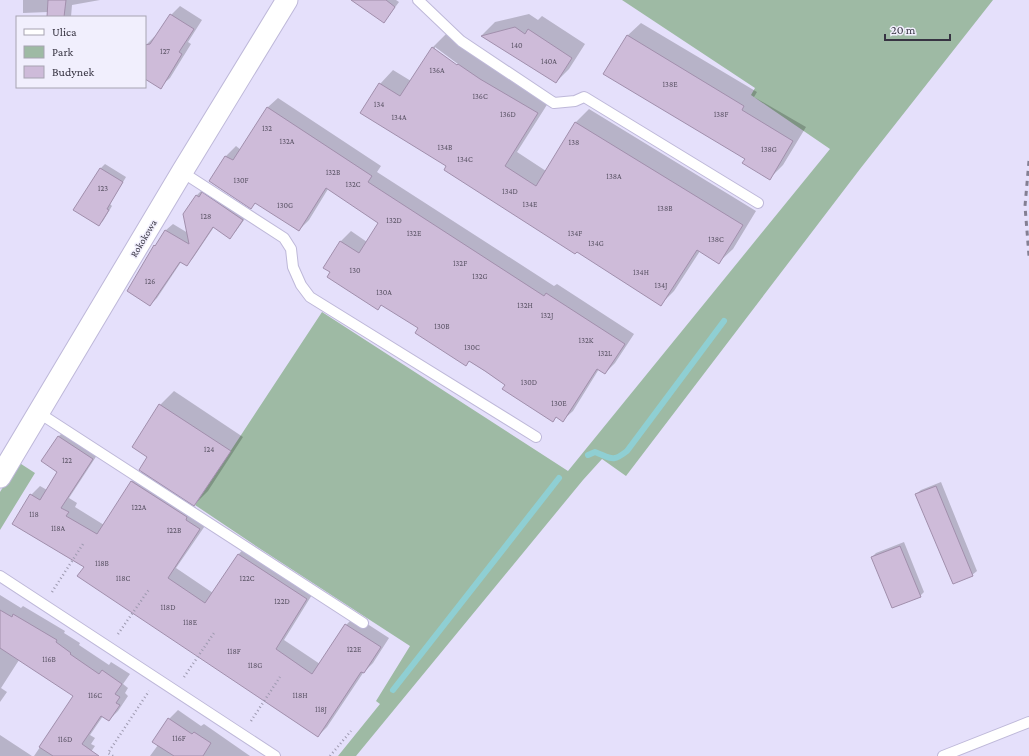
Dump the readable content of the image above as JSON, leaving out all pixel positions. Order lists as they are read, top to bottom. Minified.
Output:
{"streets":{"street":["Rokokowa"]},"house_numbers":["140","127","140A","136A","138E","136C","134","136D","138F","134A","132","132A","138","134B","138G","134C","132B","138A","130F","132C","123","134D","134E","130G","138B","128","132D","132E","134F","138C","134G","132F","130","134H","132G","126","134J","130A","132H","132J","130B","132K","130C","132L","130D","130E","124","122","122A","118","118A","122B","118B","118C","122C","122D","118D","118E","122E","118F","116B","118G","116C","118H","118J","116F","116D"],"legend":["Ulica","Park","Budynek"],"scale_bar":"20 m"}
